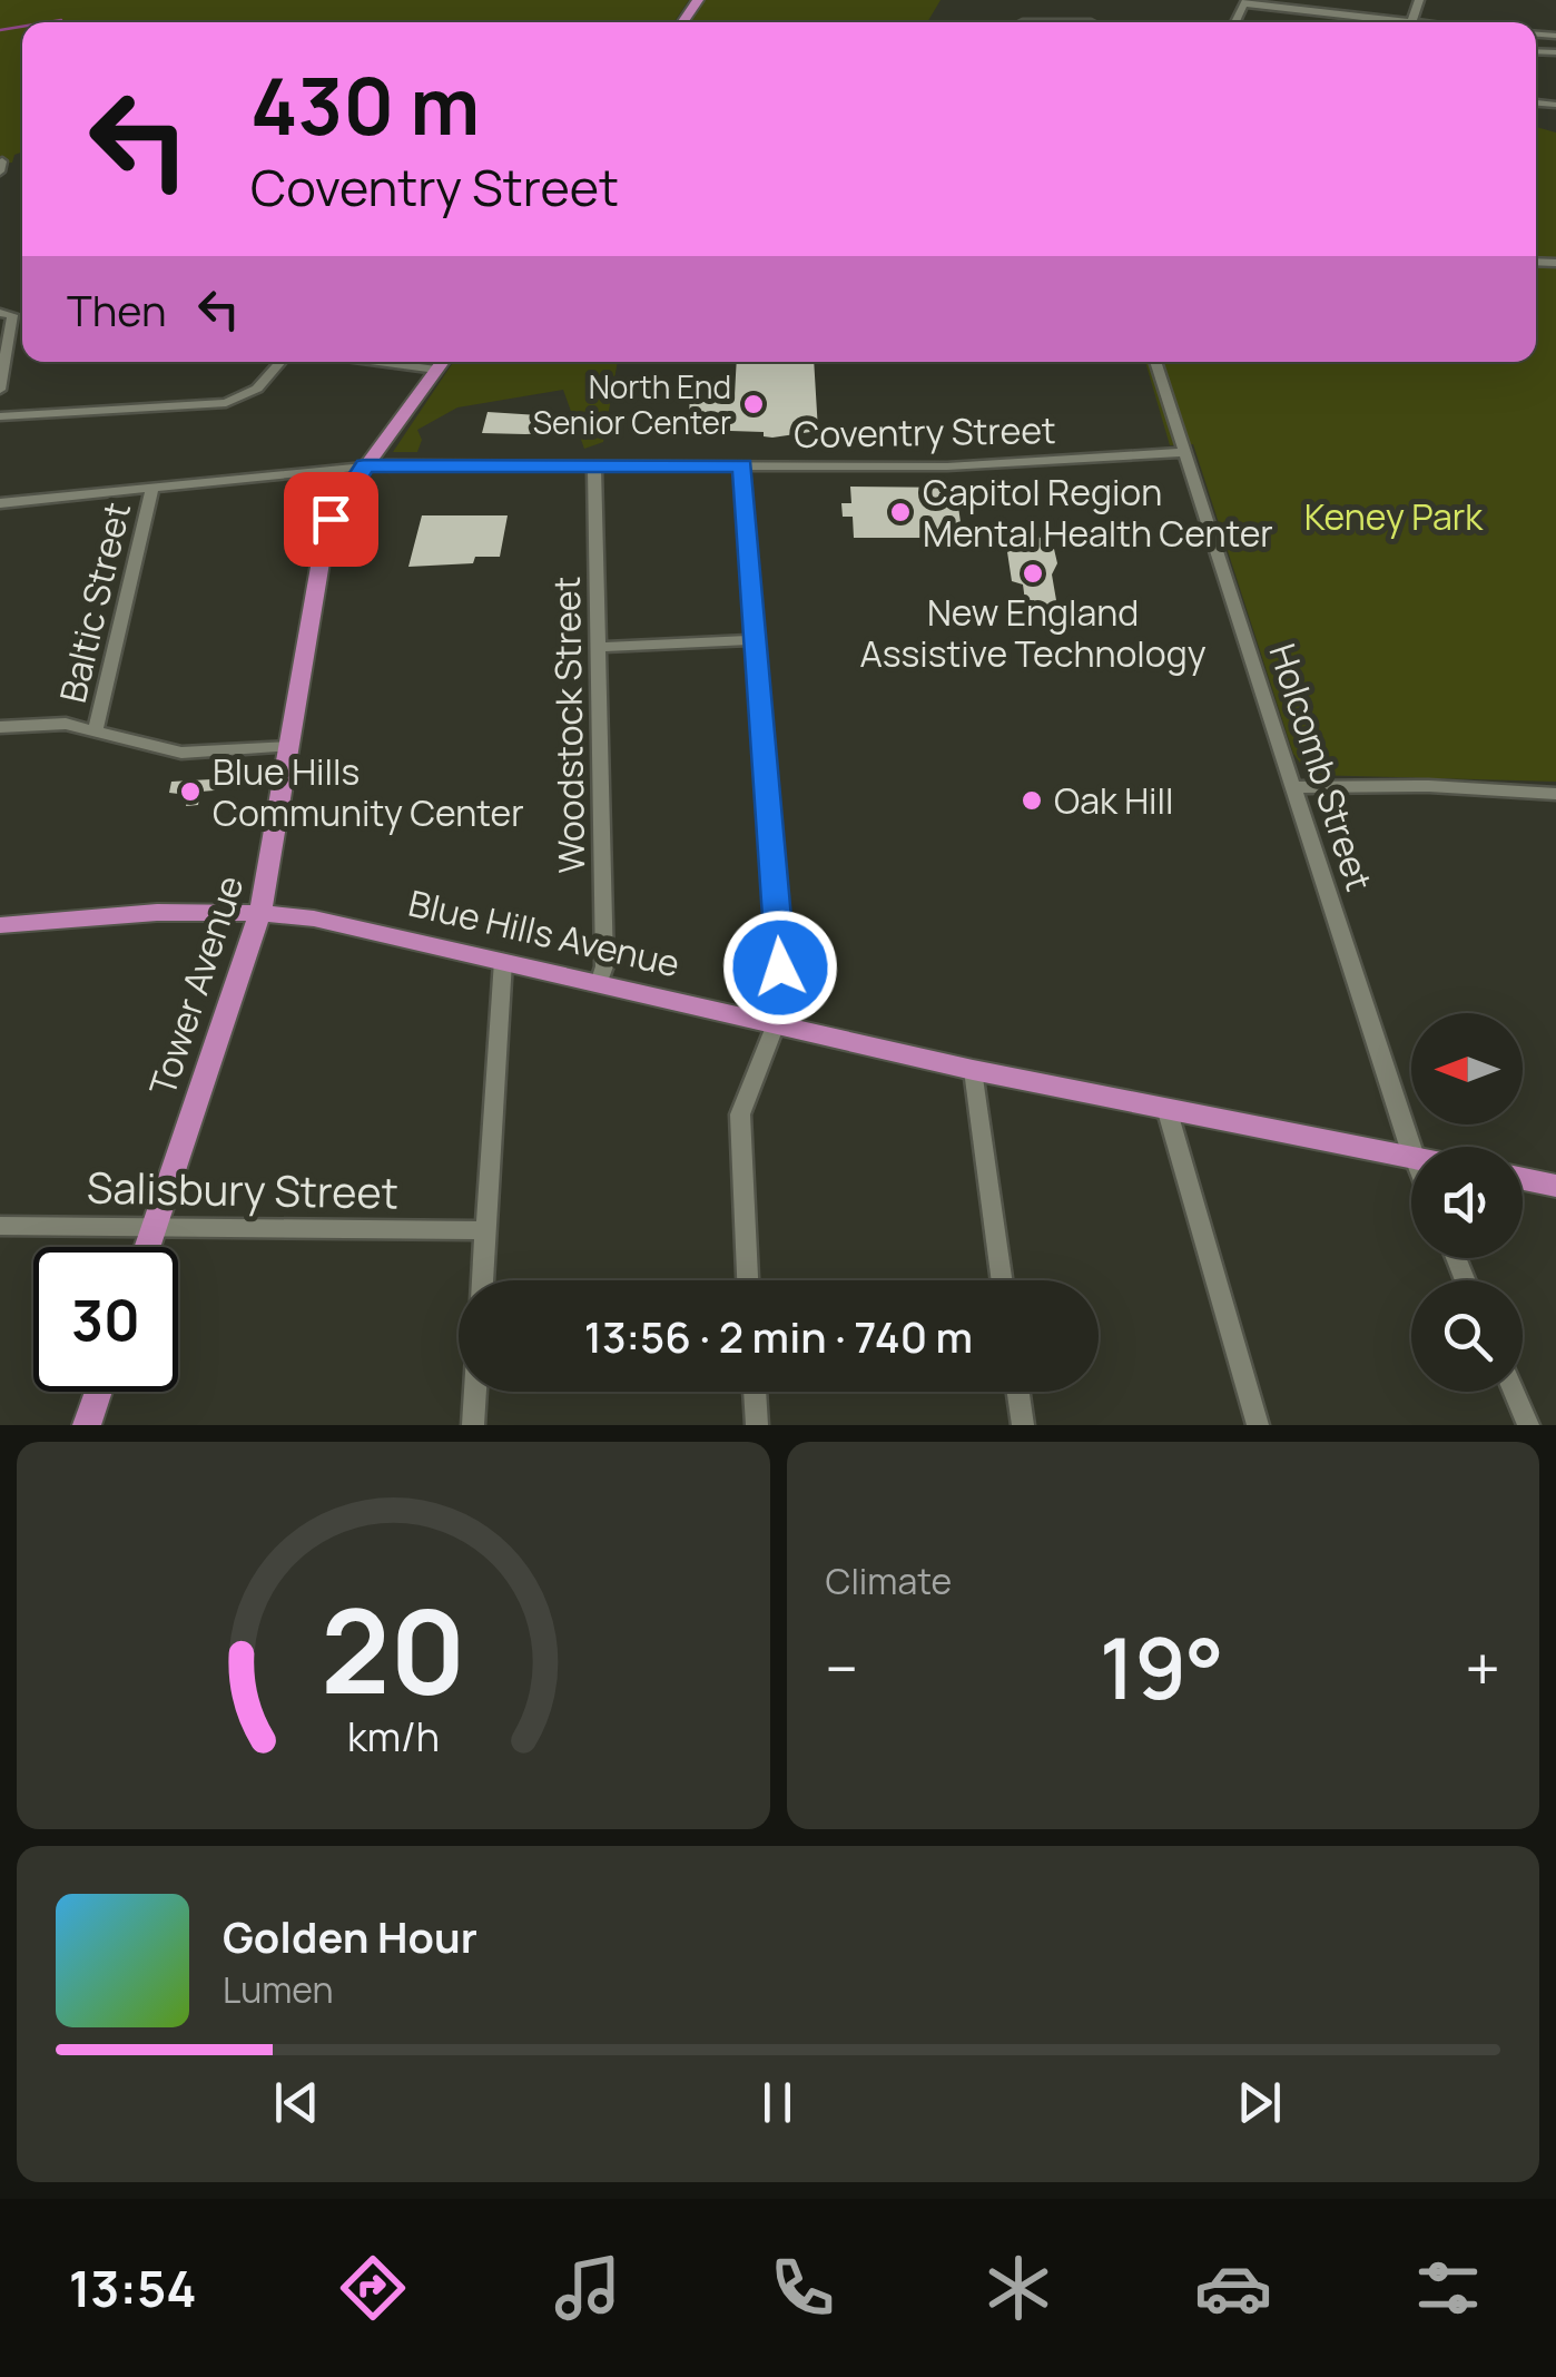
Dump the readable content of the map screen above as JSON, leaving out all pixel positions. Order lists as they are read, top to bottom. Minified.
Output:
{"streets":{"main road":["Blue Hills Avenue","Tower Avenue"],"street":["Coventry Street","Baltic Street","Woodstock Street","Holcomb Street","Salisbury Street"]},"crossings":[["Coventry Street","Baltic Street"],["Coventry Street","Woodstock Street"],["Coventry Street","Holcomb Street"],["Coventry Street","Tower Avenue"],["Woodstock Street","Blue Hills Avenue"],["Blue Hills Avenue","Tower Avenue"],["Tower Avenue","Salisbury Street"]],"parks":["Keney Park"],"places":["North End Senior Center","Capitol Region Mental Health Center","New England Assistive Technology","Blue Hills Community Center","Oak Hill"],"north":"left","page":{"turn":["430 m","Coventry Street"],"then":"Then","limit":"30","trip":"13:56 · 2 min · 740 m","tile":"Climate","heat":["−","19°","+"],"song":["Golden Hour","Lumen"],"tabs":"13:54","gauge":["20","km/h"]}}
